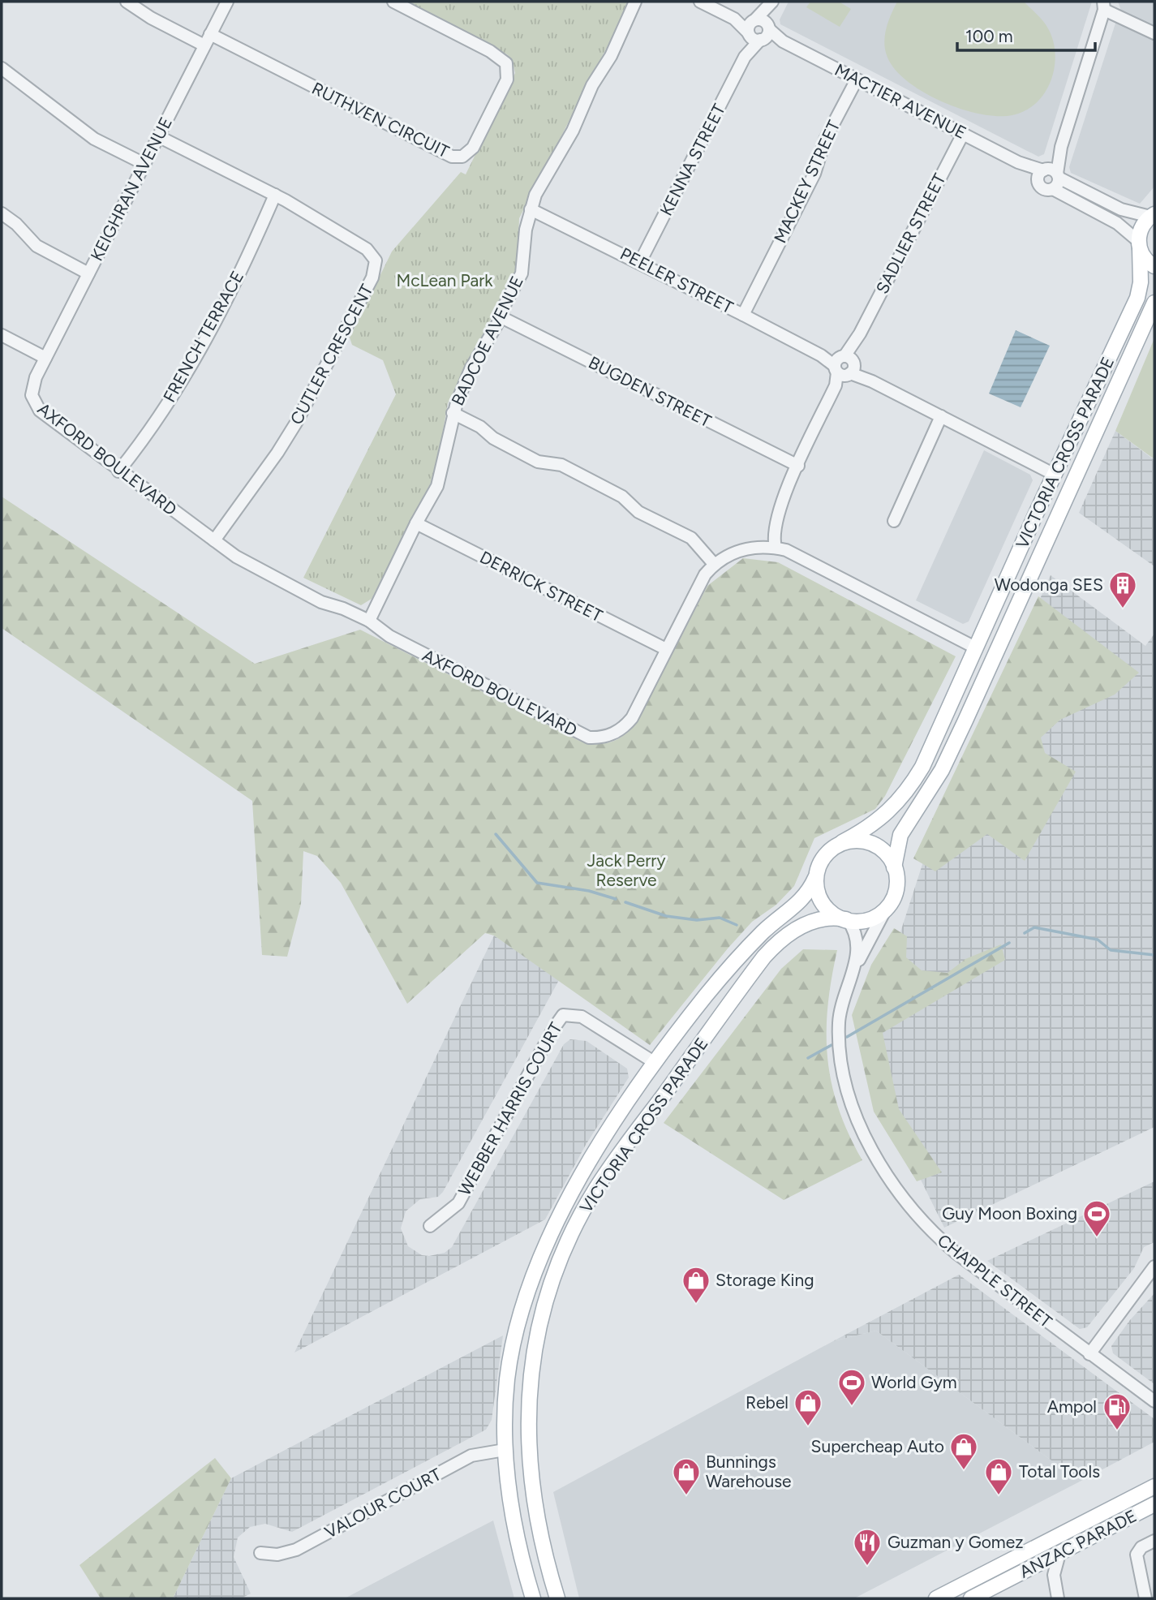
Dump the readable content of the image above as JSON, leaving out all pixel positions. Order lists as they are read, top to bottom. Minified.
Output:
{"streets":{"main road":["VICTORIA CROSS PARADE","ANZAC PARADE"],"street":["MACTIER AVENUE","RUTHVEN CIRCUIT","KENNA STREET","MACKEY STREET","KEIGHRAN AVENUE","SADLIER STREET","PEELER STREET","FRENCH TERRACE","BADCOE AVENUE","CUTLER CRESCENT","BUGDEN STREET","AXFORD BOULEVARD","DERRICK STREET","WEBBER HARRIS COURT","CHAPPLE STREET","VALOUR COURT"]},"crossings":[["MACTIER AVENUE","KENNA STREET"],["MACTIER AVENUE","MACKEY STREET"],["MACTIER AVENUE","SADLIER STREET"],["RUTHVEN CIRCUIT","KEIGHRAN AVENUE"],["KENNA STREET","PEELER STREET"],["MACKEY STREET","PEELER STREET"],["KEIGHRAN AVENUE","CUTLER CRESCENT"],["KEIGHRAN AVENUE","AXFORD BOULEVARD"],["SADLIER STREET","PEELER STREET"],["SADLIER STREET","BUGDEN STREET"],["SADLIER STREET","AXFORD BOULEVARD"],["PEELER STREET","BADCOE AVENUE"],["PEELER STREET","VICTORIA CROSS PARADE"],["FRENCH TERRACE","CUTLER CRESCENT"],["FRENCH TERRACE","AXFORD BOULEVARD"],["BADCOE AVENUE","BUGDEN STREET"],["BADCOE AVENUE","AXFORD BOULEVARD"],["BADCOE AVENUE","DERRICK STREET"],["CUTLER CRESCENT","AXFORD BOULEVARD"],["VICTORIA CROSS PARADE","AXFORD BOULEVARD"],["VICTORIA CROSS PARADE","WEBBER HARRIS COURT"],["VICTORIA CROSS PARADE","CHAPPLE STREET"],["VICTORIA CROSS PARADE","VALOUR COURT"],["AXFORD BOULEVARD","DERRICK STREET"]],"parks":["McLean Park","Jack Perry Reserve"],"places":{"building":["Wodonga SES"],"sports":["Guy Moon Boxing","World Gym"],"shop":["Storage King","Rebel","Supercheap Auto","Bunnings Warehouse","Total Tools"],"fuel station":["Ampol"],"restaurant":["Guzman y Gomez"]},"scale_bar":"100 m"}
